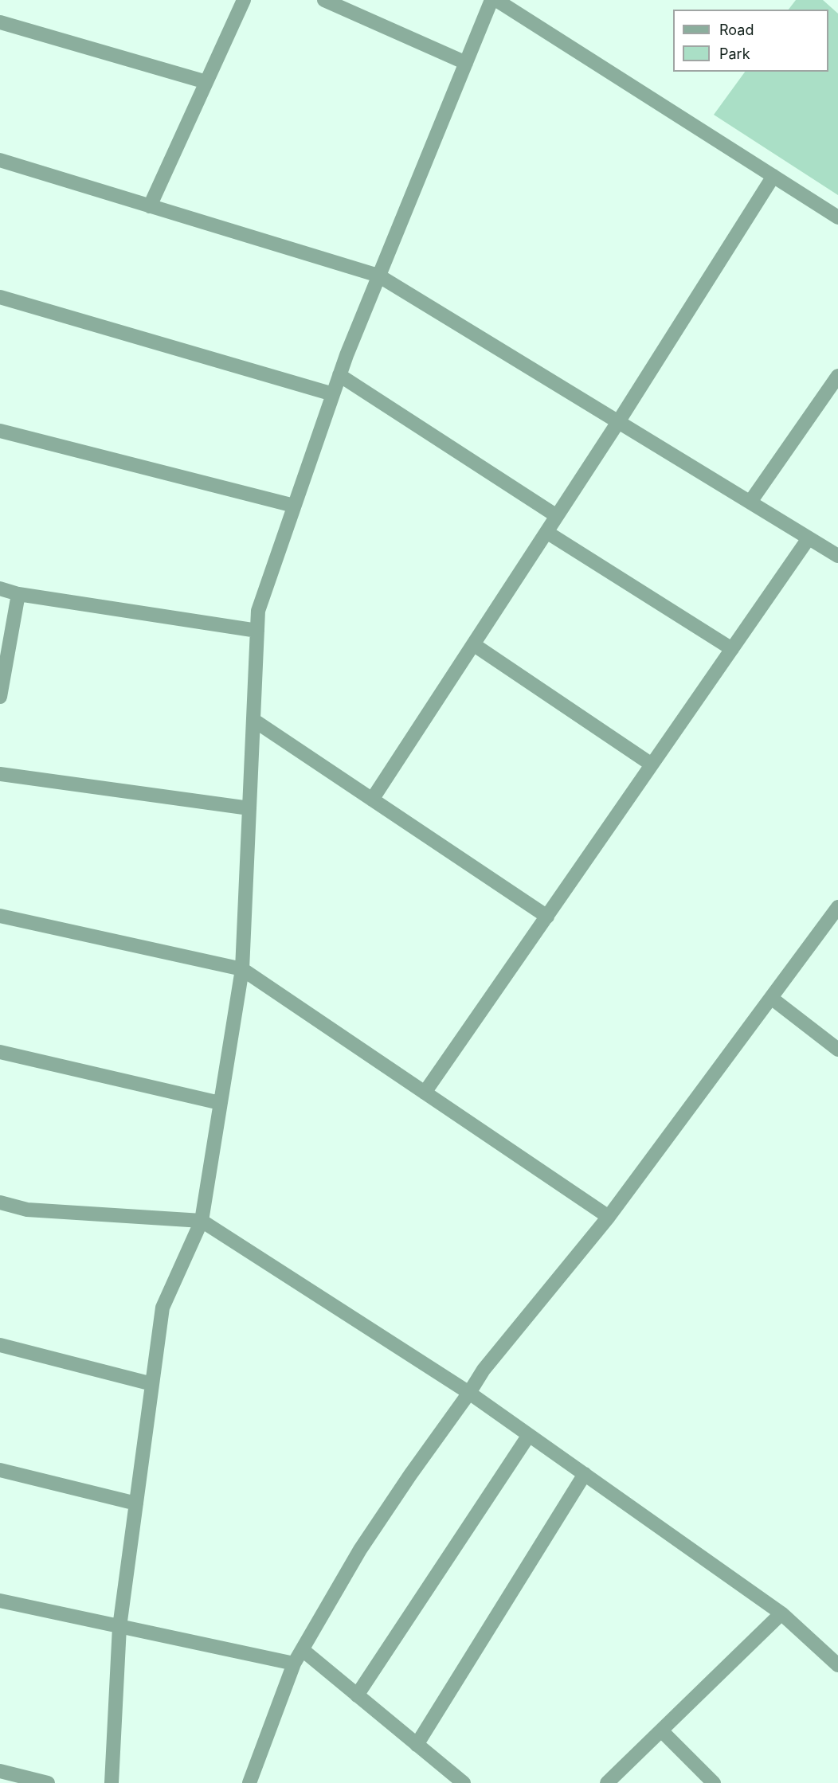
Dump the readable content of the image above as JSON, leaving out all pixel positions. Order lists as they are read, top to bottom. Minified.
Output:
{"legend":["Road","Park"]}
